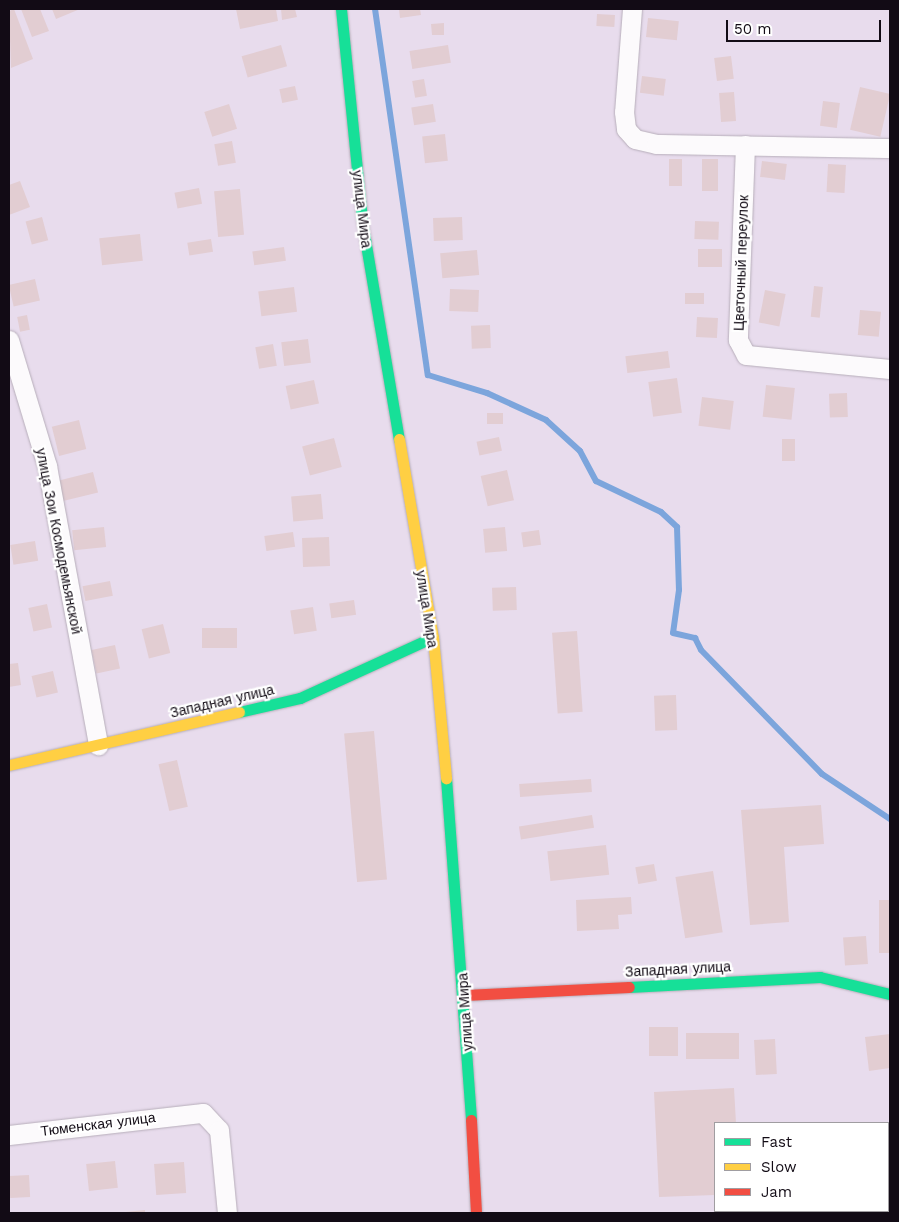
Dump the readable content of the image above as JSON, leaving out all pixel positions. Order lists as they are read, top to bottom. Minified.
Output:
{"streets":{"main road":["улица Мира","Западная улица"],"street":["Цветочный переулок","улица Зои Космодемьянской","Тюменская улица"]},"crossings":[["улица Мира","Западная улица"],["улица Зои Космодемьянской","Западная улица"]],"legend":["Fast","Slow","Jam"],"scale_bar":"50 m"}
